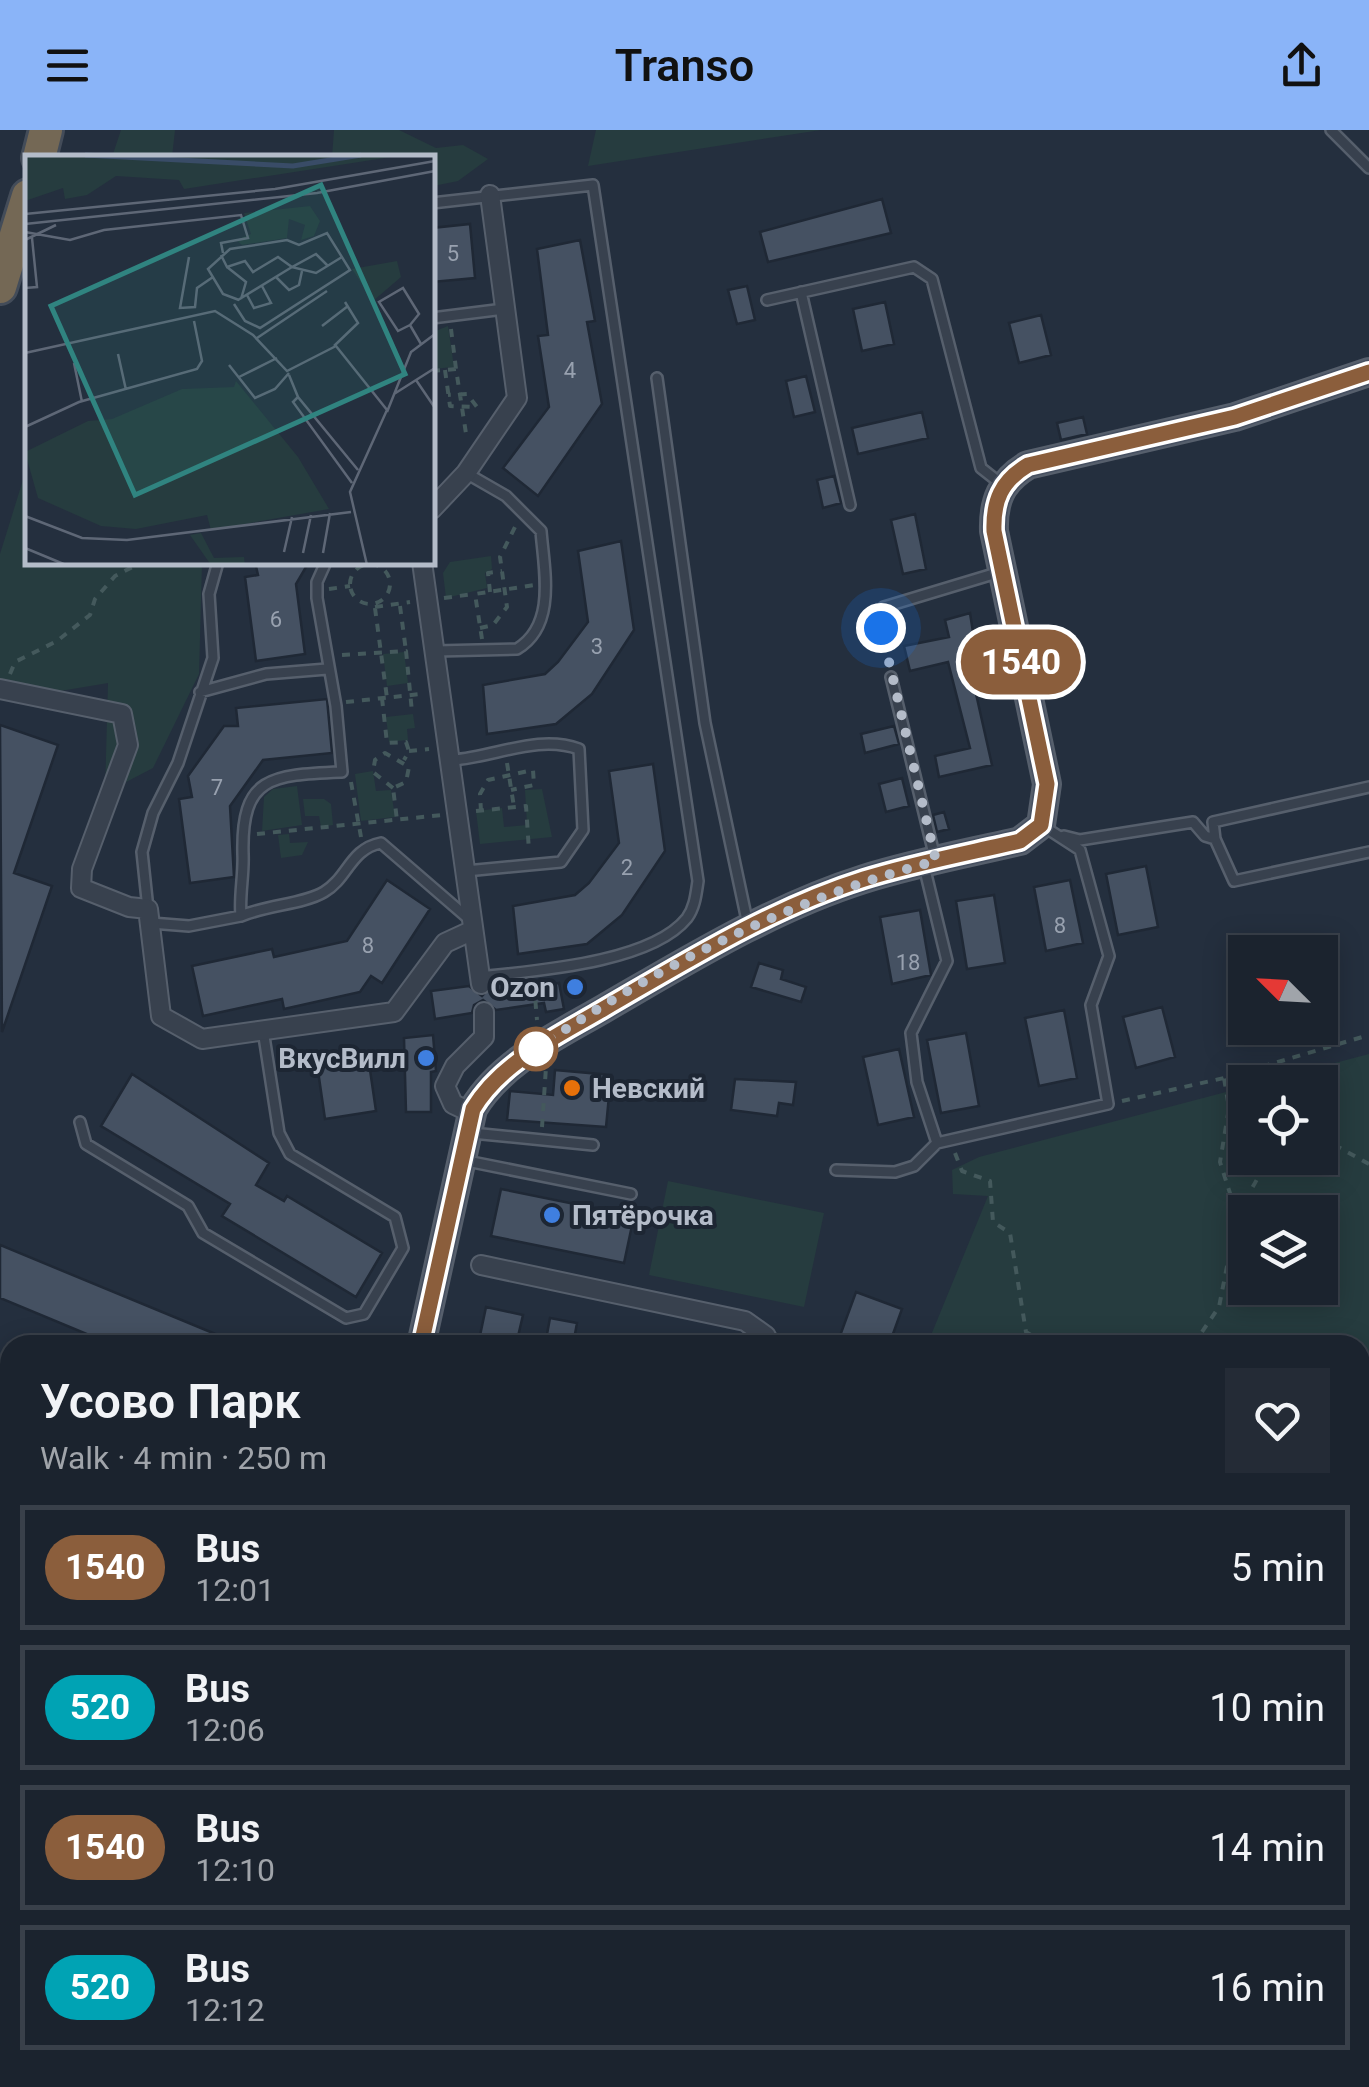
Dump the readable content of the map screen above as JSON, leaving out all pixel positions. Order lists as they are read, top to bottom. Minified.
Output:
{"places":["Ozon","ВкусВилл","Невский","Пятёрочка"],"lines":["bus line 1540"],"house_numbers":["5","4","6","3","7","2","8","8","18"],"north":"top left","page":{"header":"Transo","on_map":"1540","heading":["Усово Парк","Walk · 4 min · 250 m"],"list":[{"mark":"1540","name":"Bus","note":"12:01","value":"5 min"},{"mark":"520","name":"Bus","note":"12:06","value":"10 min"},{"mark":"1540","name":"Bus","note":"12:10","value":"14 min"},{"mark":"520","name":"Bus","note":"12:12","value":"16 min"}]}}
